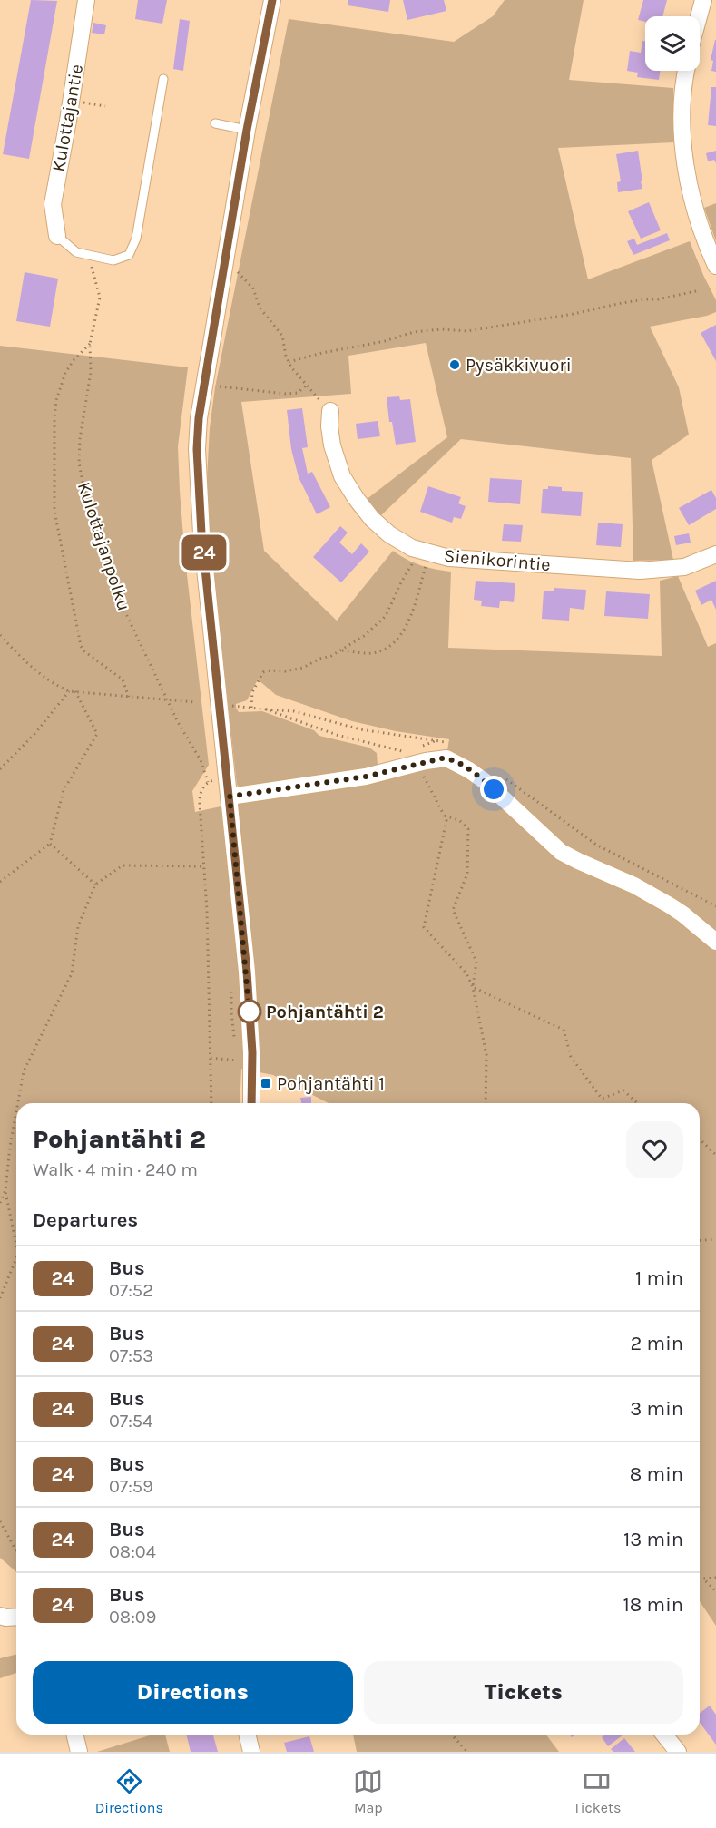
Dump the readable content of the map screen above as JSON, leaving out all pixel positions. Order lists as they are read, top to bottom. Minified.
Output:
{"streets":{"street":["Kulottajantie","Sienikorintie"],"path":["Kulottajanpolku"]},"places":{"other":["Pysäkkivuori","Pohjantähti 2"],"transit":["Pohjantähti 1"]},"lines":["bus line 24"],"page":{"on_map":"24","heading":[["Pohjantähti 2","Walk · 4 min · 240 m"],"Departures"],"list":[{"mark":"24","name":"Bus","note":"07:52","value":"1 min"},{"mark":"24","name":"Bus","note":"07:53","value":"2 min"},{"mark":"24","name":"Bus","note":"07:54","value":"3 min"},{"mark":"24","name":"Bus","note":"07:59","value":"8 min"},{"mark":"24","name":"Bus","note":"08:04","value":"13 min"},{"mark":"24","name":"Bus","note":"08:09","value":"18 min"}],"buttons":["Directions","Tickets"],"tabs":["Directions","Map","Tickets"]}}
